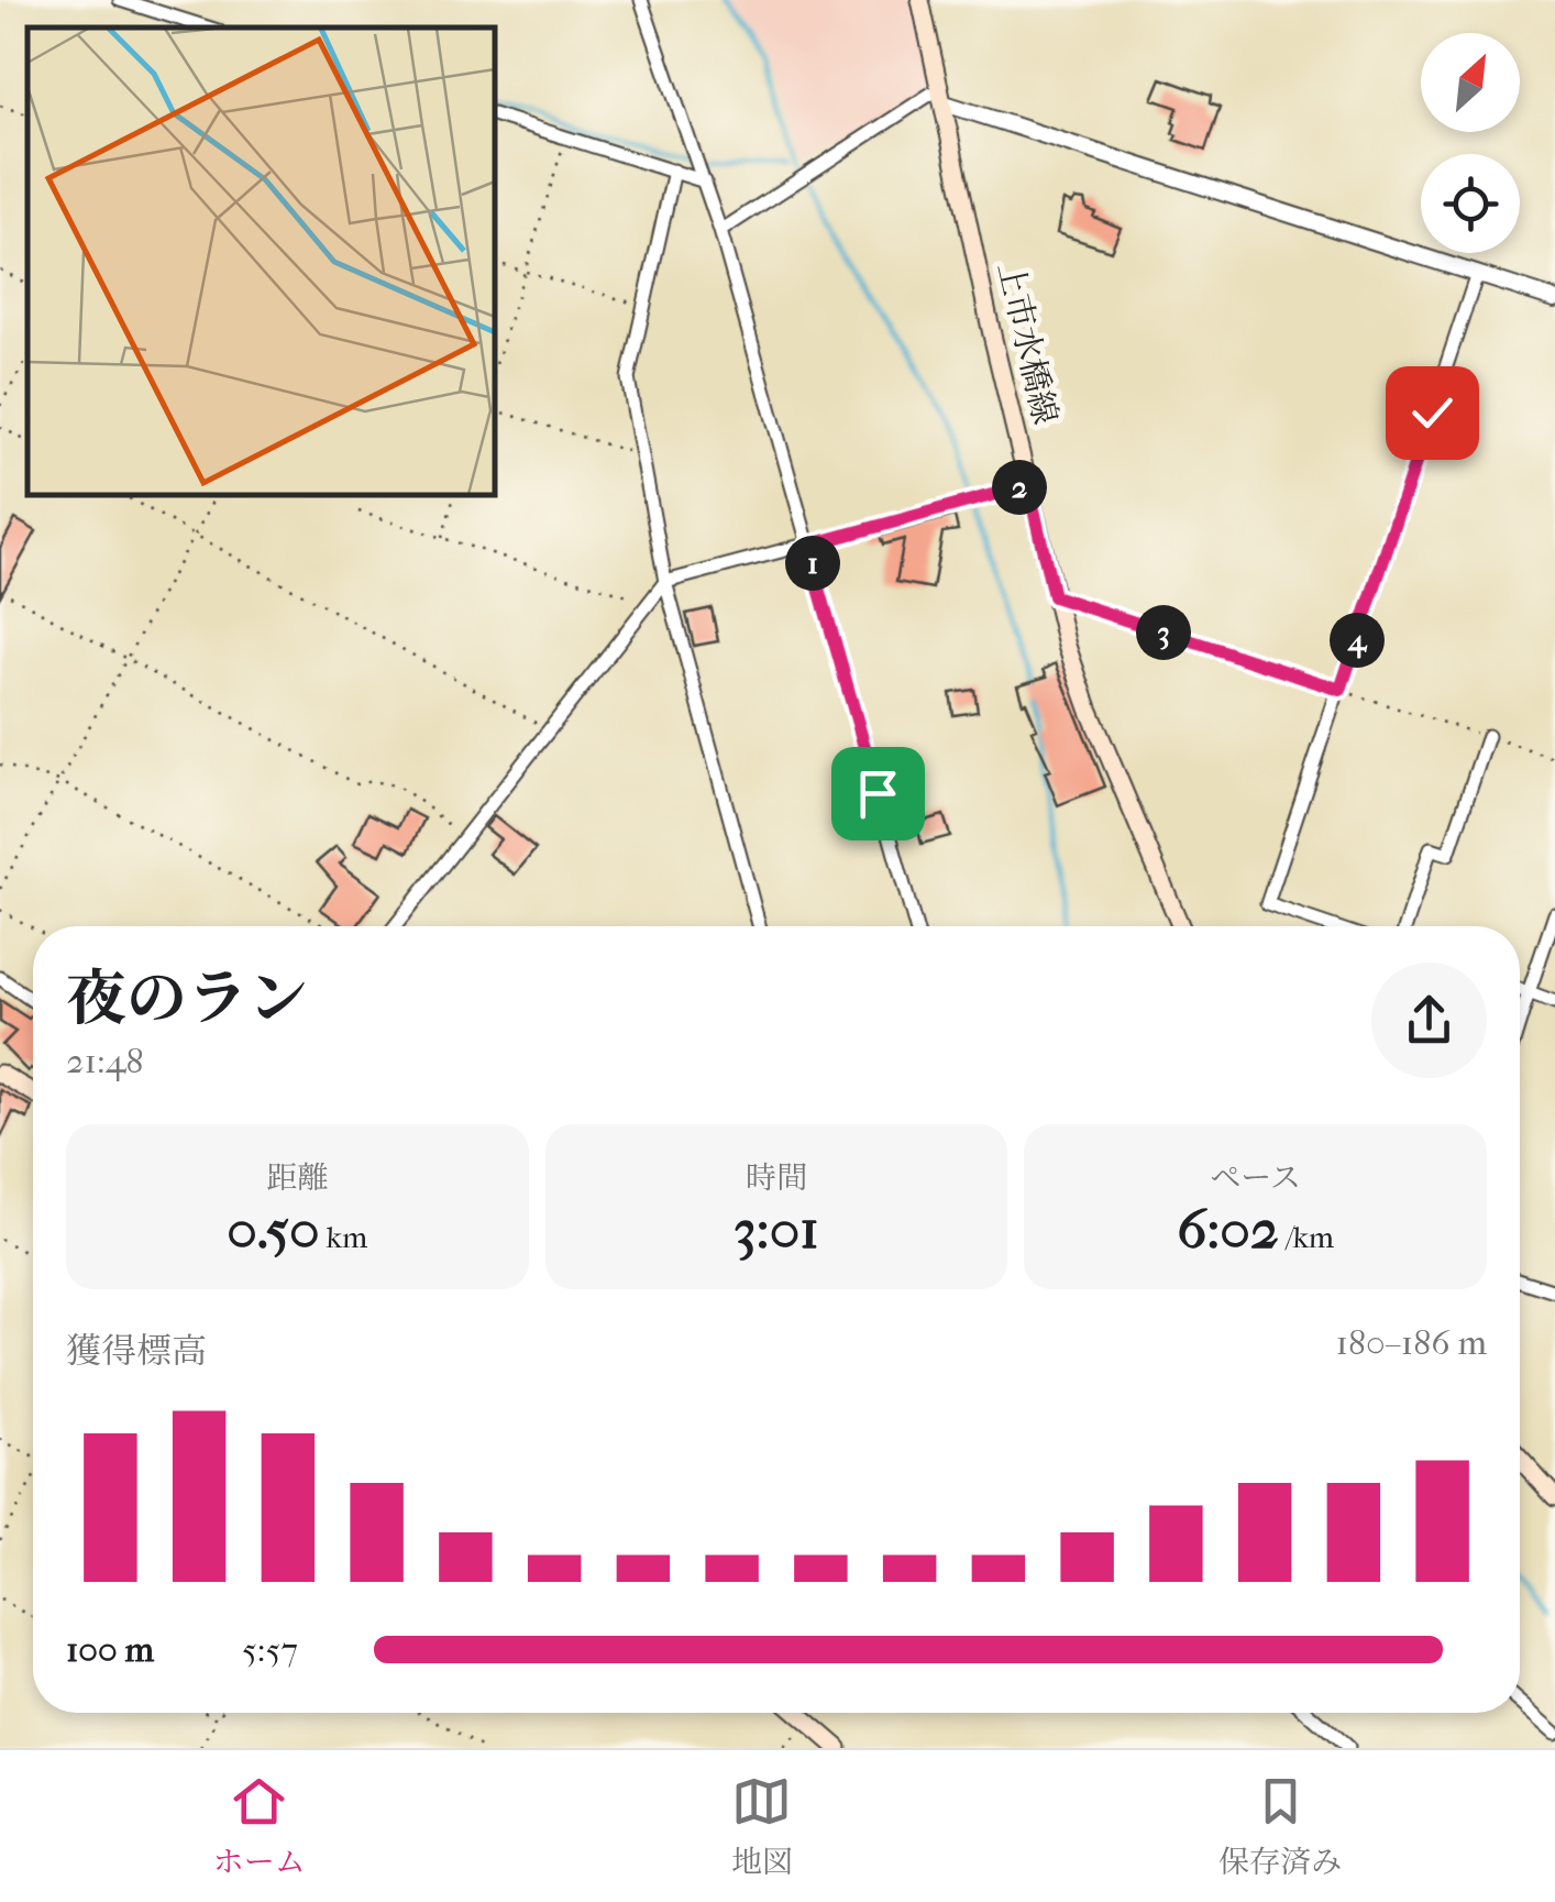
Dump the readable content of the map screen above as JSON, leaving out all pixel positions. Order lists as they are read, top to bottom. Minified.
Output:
{"streets":{"main road":["上市水橋線"]},"north":"top right","page":{"pins":["2","1","3","4"],"heading":["夜のラン","21:48"],"stats":[["距離","0.50 km"],["時間","3:01"],["ペース","6:02 /km"]],"chart":["獲得標高","180–186 m"],"list":[{"name":"100 m","note":"5:57"}],"tabs":["ホーム","地図","保存済み"]}}
